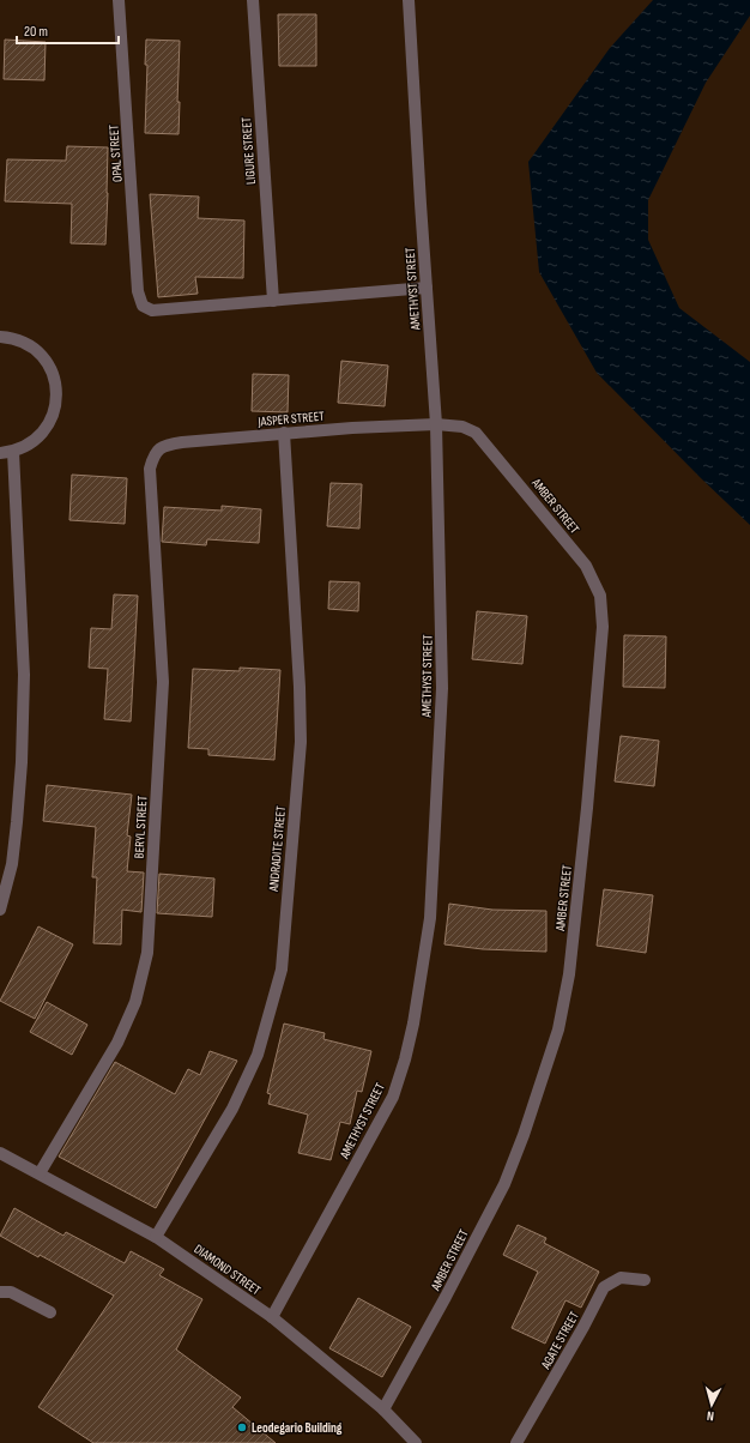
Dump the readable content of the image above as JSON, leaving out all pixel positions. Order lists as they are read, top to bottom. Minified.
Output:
{"streets":{"street":["LIGURE STREET","OPAL STREET","AMETHYST STREET","JASPER STREET","AMBER STREET","BERYL STREET","ANDRADITE STREET","DIAMOND STREET","AGATE STREET"]},"crossings":[["LIGURE STREET","OPAL STREET"],["AMETHYST STREET","JASPER STREET"],["AMETHYST STREET","AMBER STREET"],["AMETHYST STREET","DIAMOND STREET"],["JASPER STREET","AMBER STREET"],["JASPER STREET","BERYL STREET"],["JASPER STREET","ANDRADITE STREET"],["AMBER STREET","DIAMOND STREET"],["BERYL STREET","DIAMOND STREET"],["ANDRADITE STREET","DIAMOND STREET"]],"places":["Leodegario Building"],"scale_bar":"20 m","north":"bottom"}
